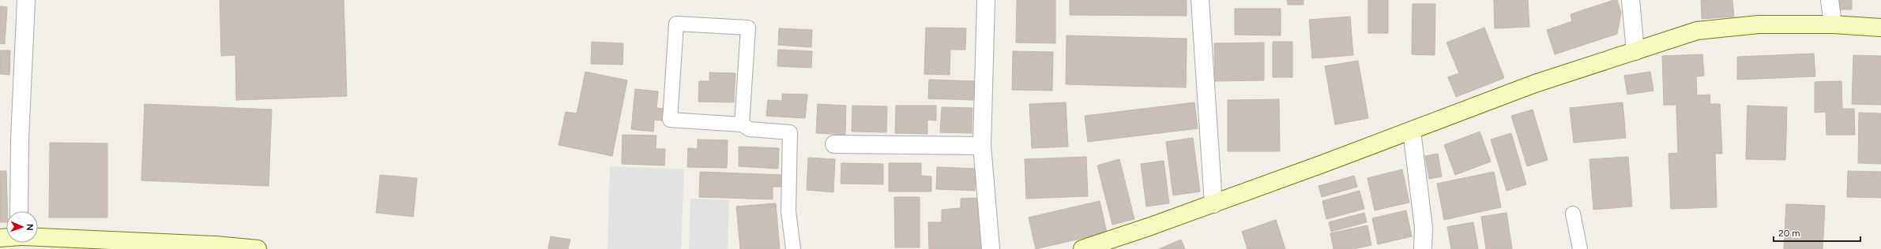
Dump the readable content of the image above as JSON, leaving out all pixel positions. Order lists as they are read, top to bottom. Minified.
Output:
{"scale_bar":"20 m","north":"right"}
